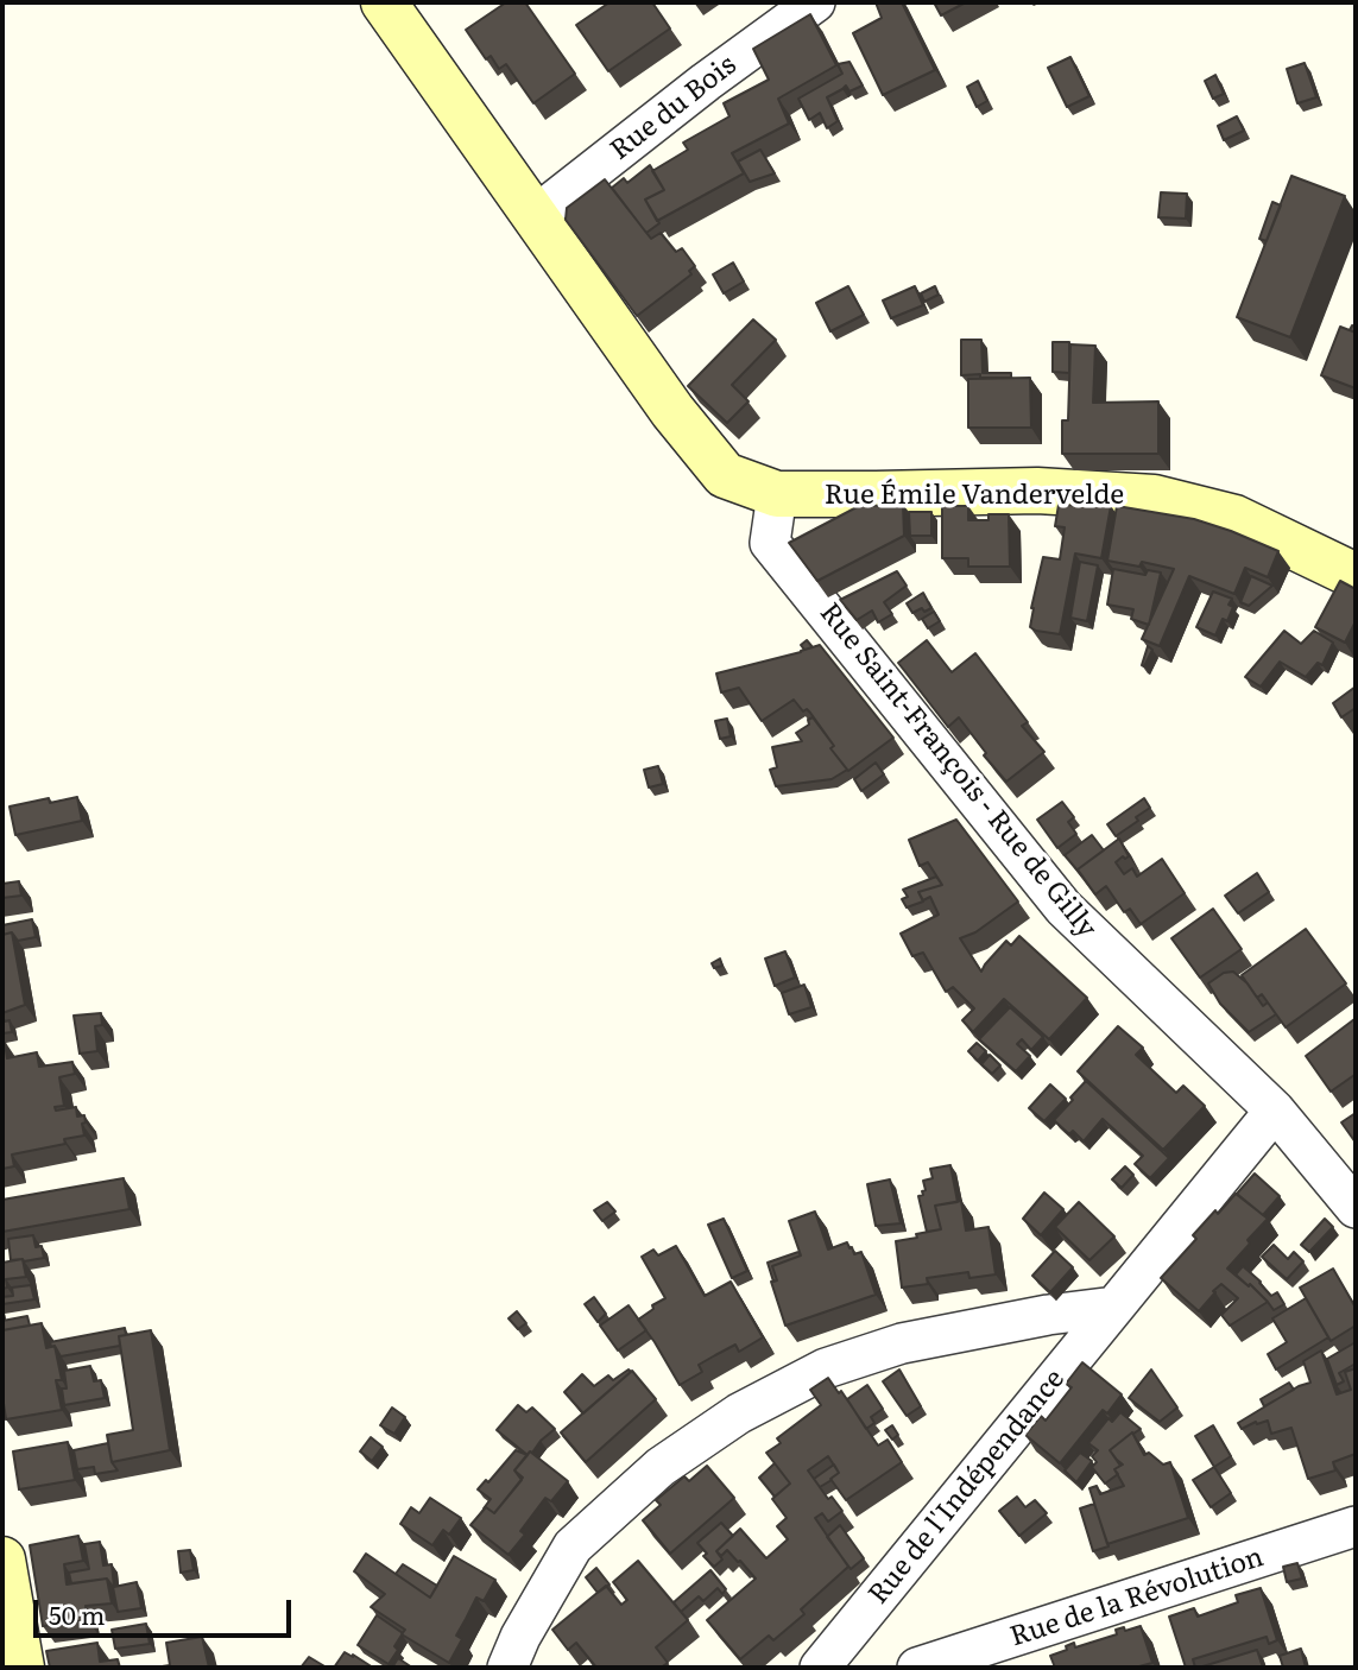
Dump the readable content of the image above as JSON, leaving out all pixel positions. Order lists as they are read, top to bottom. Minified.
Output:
{"streets":{"street":["Rue du Bois","Rue Émile Vandervelde","Rue Saint-François - Rue de Gilly","Rue de l'Indépendance","Rue de la Révolution"]},"crossings":[["Rue du Bois","Rue Émile Vandervelde"],["Rue Émile Vandervelde","Rue Saint-François - Rue de Gilly"],["Rue Saint-François - Rue de Gilly","Rue de l'Indépendance"]],"scale_bar":"50 m"}
